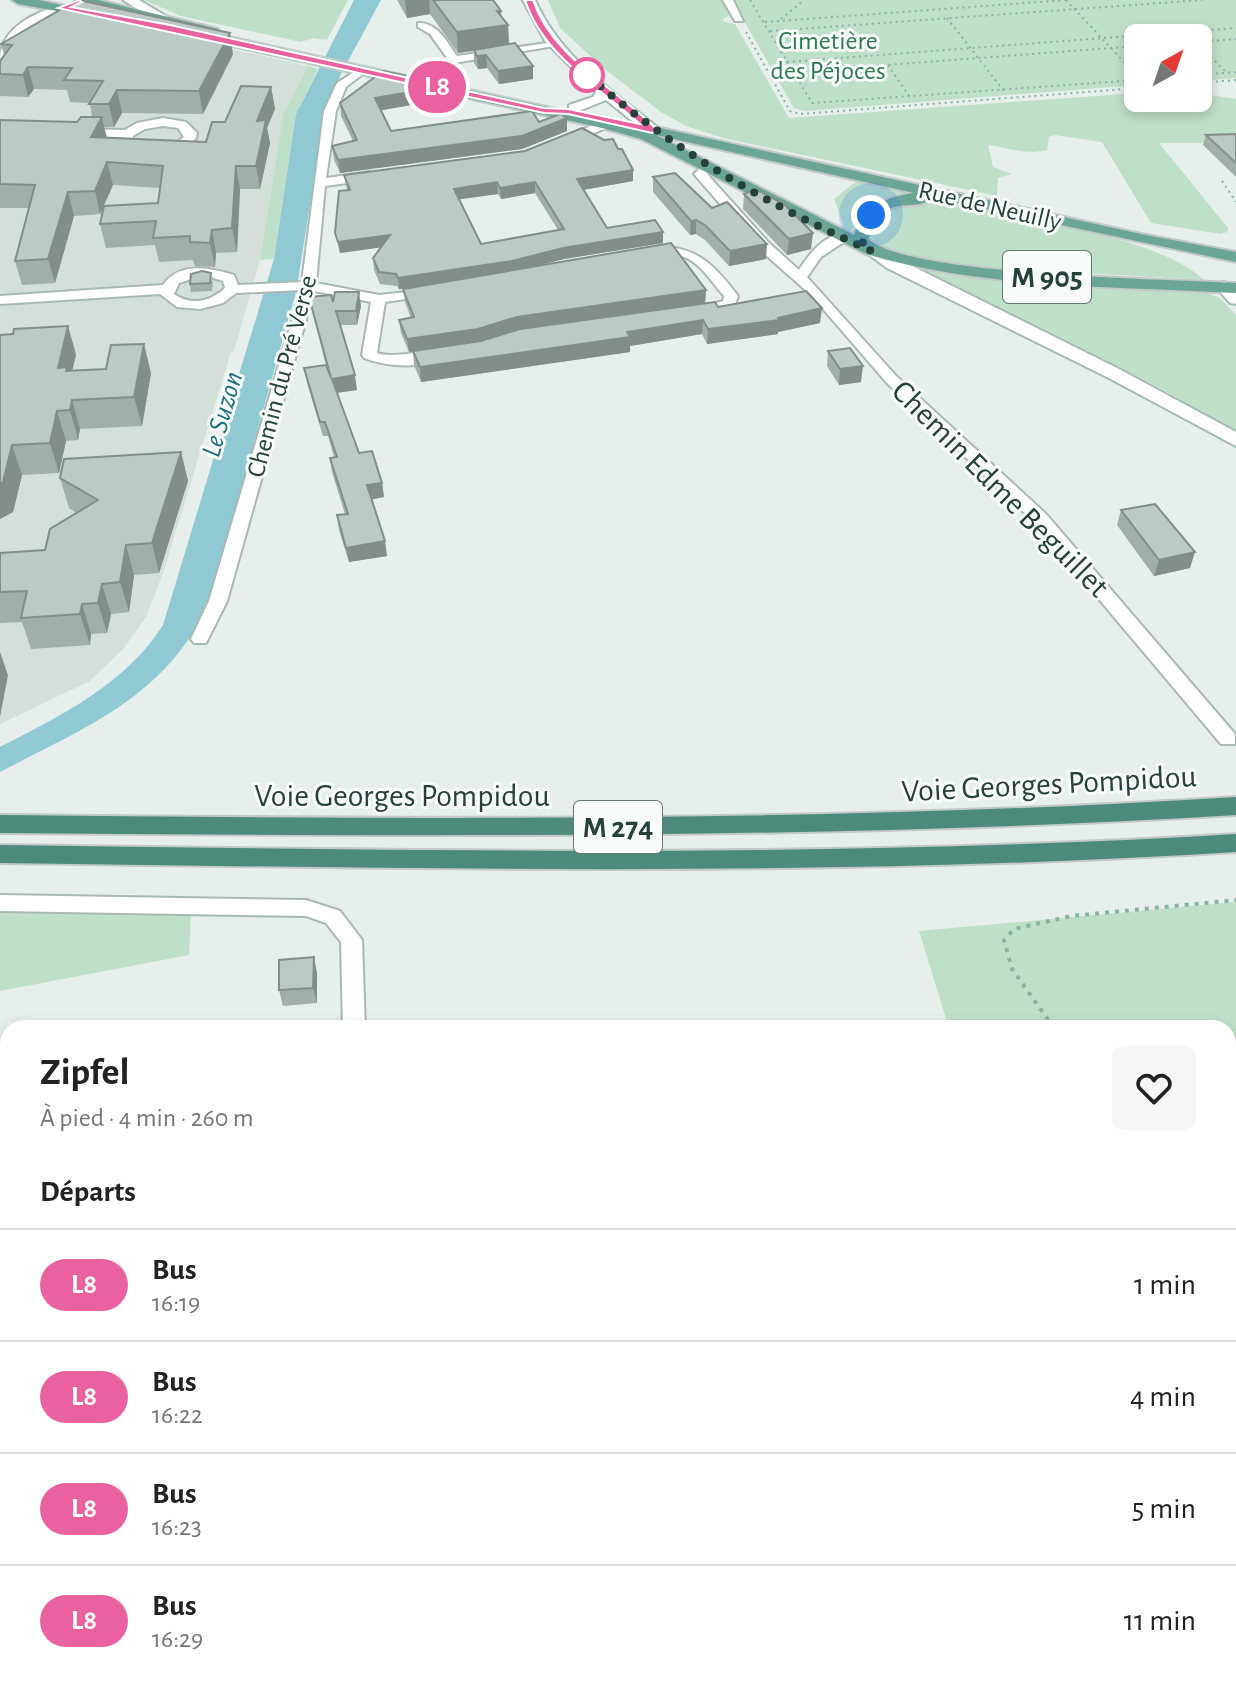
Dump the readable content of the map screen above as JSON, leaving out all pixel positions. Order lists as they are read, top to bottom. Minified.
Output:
{"streets":{"highway":["Voie Georges Pompidou","M 274"],"main road":["Rue de Neuilly","M 905"],"street":["Chemin du Pré Verse","Chemin Edme Beguillet"]},"crossings":[["Rue de Neuilly","M 905"],["M 905","Chemin Edme Beguillet"]],"water":["Le Suzon"],"parks":["Cimetière des Péjoces"],"lines":["bus line L8"],"north":"top right","page":{"on_map":"L8","heading":[["Zipfel","À pied · 4 min · 260 m"],"Départs"],"list":[{"mark":"L8","name":"Bus","note":"16:19","value":"1 min"},{"mark":"L8","name":"Bus","note":"16:22","value":"4 min"},{"mark":"L8","name":"Bus","note":"16:23","value":"5 min"},{"mark":"L8","name":"Bus","note":"16:29","value":"11 min"}]}}
